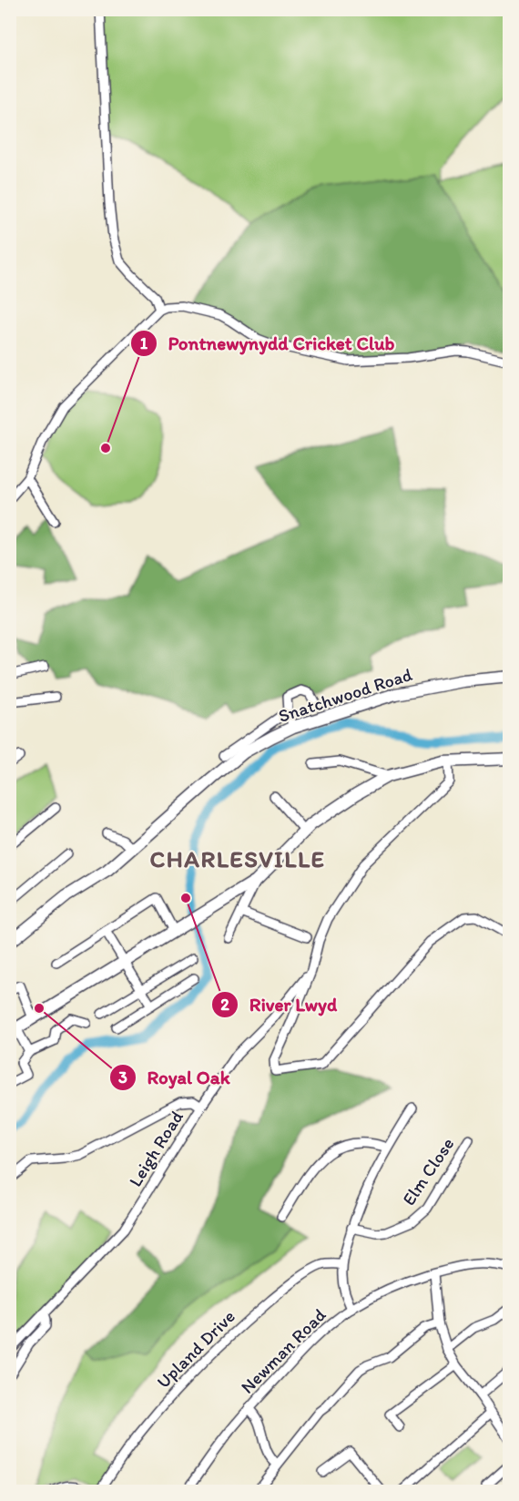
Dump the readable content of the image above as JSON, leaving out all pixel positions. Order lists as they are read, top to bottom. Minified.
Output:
{"streets":{"main road":["Snatchwood Road"],"street":["Leigh Road","Elm Close","Upland Drive","Newman Road"]},"districts":["CHARLESVILLE"],"places":["Pontnewynydd Cricket Club","River Lwyd","Royal Oak"]}
